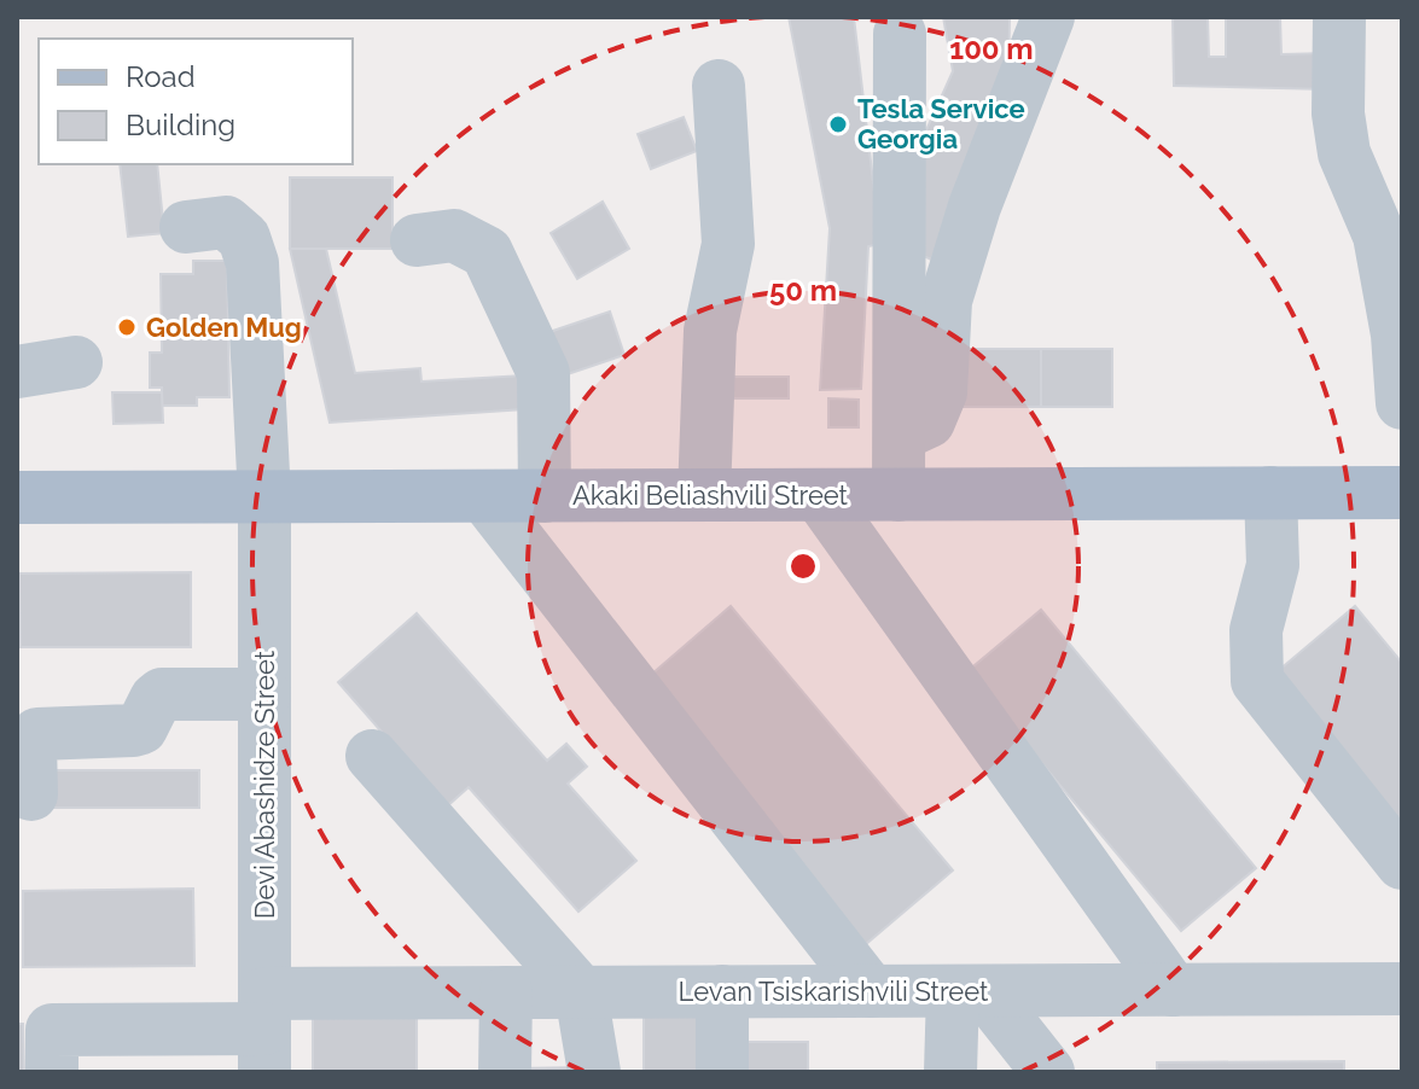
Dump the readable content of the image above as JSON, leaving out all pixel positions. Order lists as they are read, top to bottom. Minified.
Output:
{"streets":{"main road":["Akaki Beliashvili Street"],"street":["Devi Abashidze Street","Levan Tsiskarishvili Street"]},"crossings":[["Akaki Beliashvili Street","Devi Abashidze Street"],["Devi Abashidze Street","Levan Tsiskarishvili Street"]],"places":["Tesla Service Georgia","Golden Mug"],"legend":["Road","Building"],"rings":["100 m","50 m"]}
